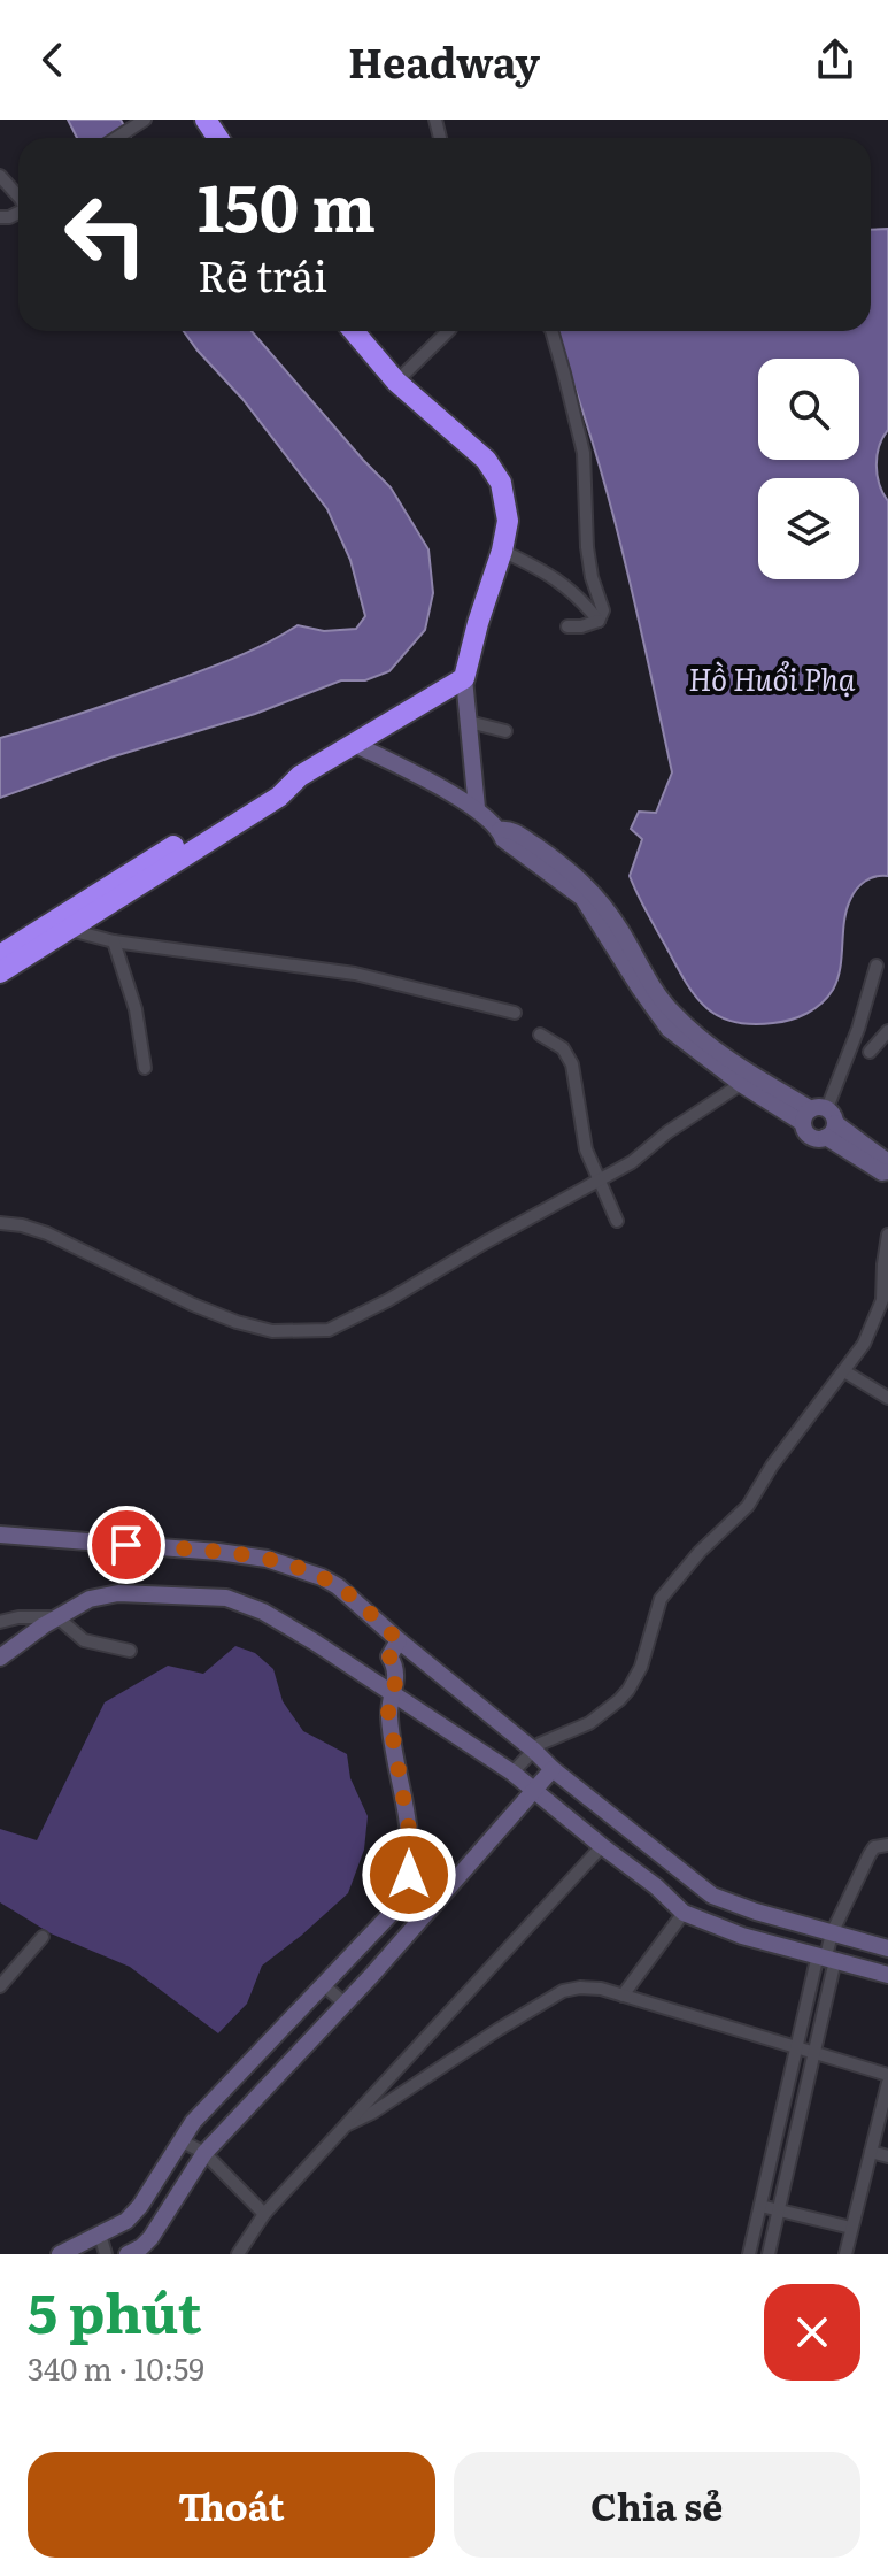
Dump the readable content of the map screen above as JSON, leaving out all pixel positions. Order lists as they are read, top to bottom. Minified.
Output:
{"water":["Hồ Huổi Phạ"],"page":{"header":"Headway","turn":["150 m","Rẽ trái"],"heading":["5 phút","340 m · 10:59"],"buttons":["Thoát","Chia sẻ"]}}
